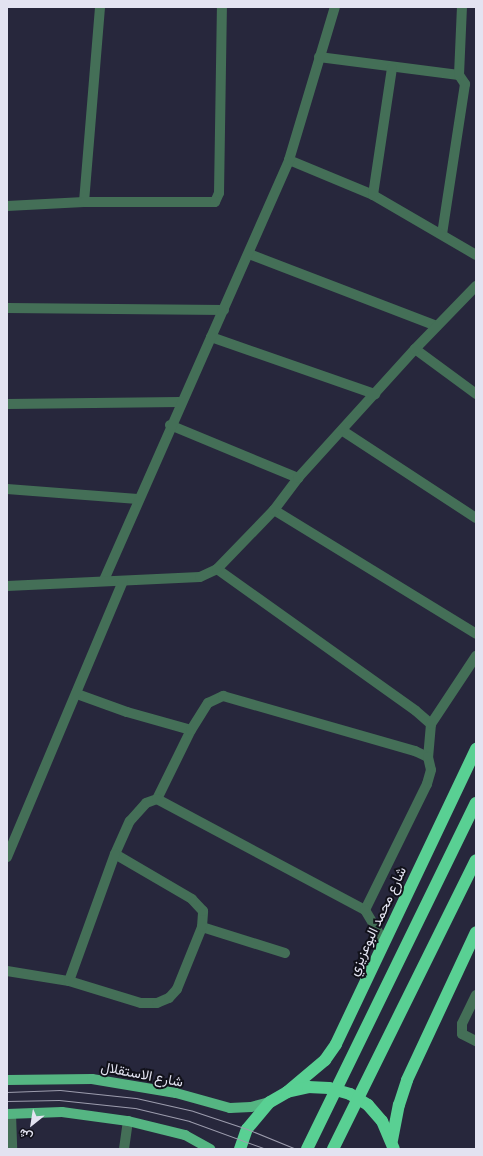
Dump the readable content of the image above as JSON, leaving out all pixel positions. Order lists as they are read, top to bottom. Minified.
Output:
{"streets":{"highway":["شارع محمد البوعزيزي"],"main road":["شارع الاستقلال"]},"north":"bottom left"}
